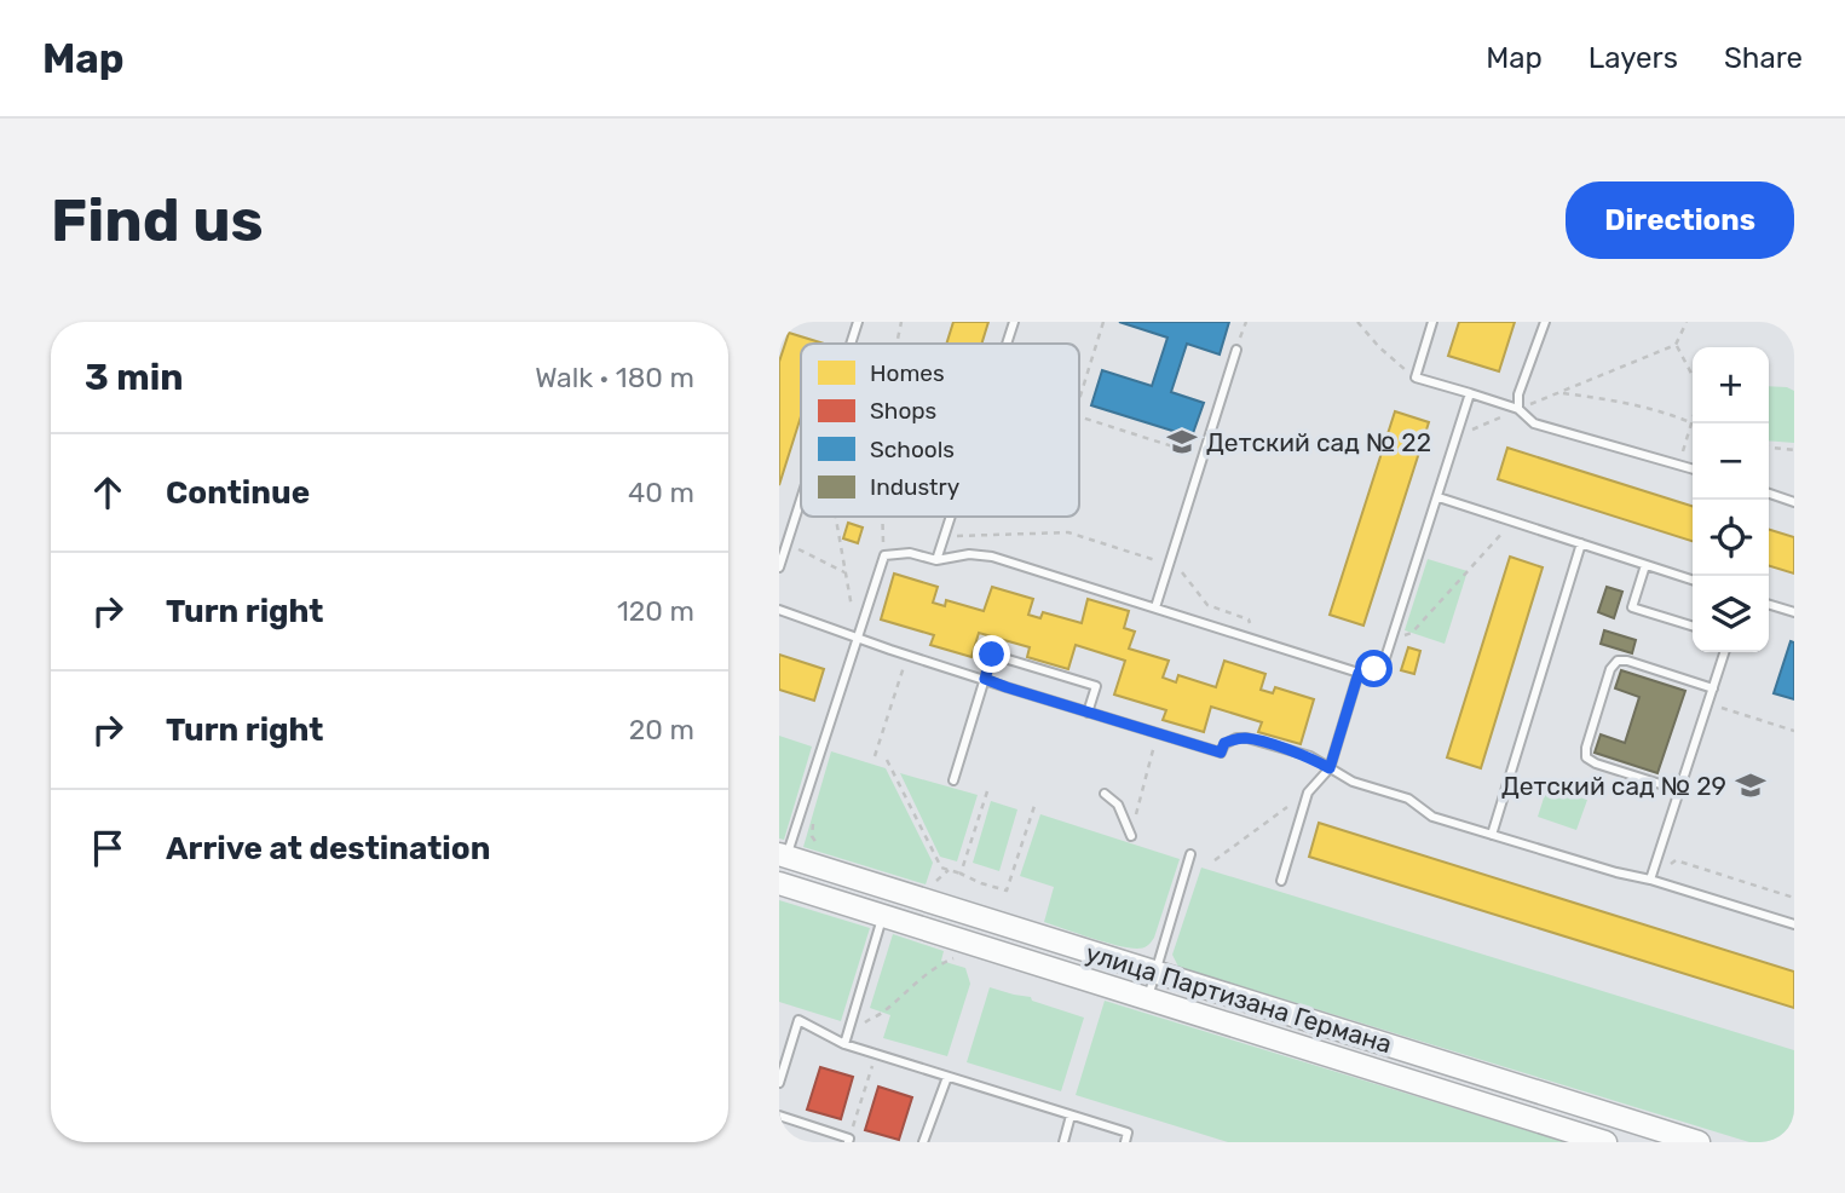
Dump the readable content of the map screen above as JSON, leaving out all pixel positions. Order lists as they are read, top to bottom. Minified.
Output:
{"streets":{"main road":["улица Партизана Германа"]},"places":{"school or university":["Детский сад № 22","Детский сад № 29"]},"legend":["Homes","Shops","Schools","Industry"],"page":{"header":"Map","nav":["Map","Layers","Share"],"buttons":"Directions","title":"Find us","heading":["3 min","Walk · 180 m"],"map_buttons":["+","−"],"list":[["Continue","40 m"],["Turn right","120 m"],["Turn right","20 m"],"Arrive at destination"]}}
